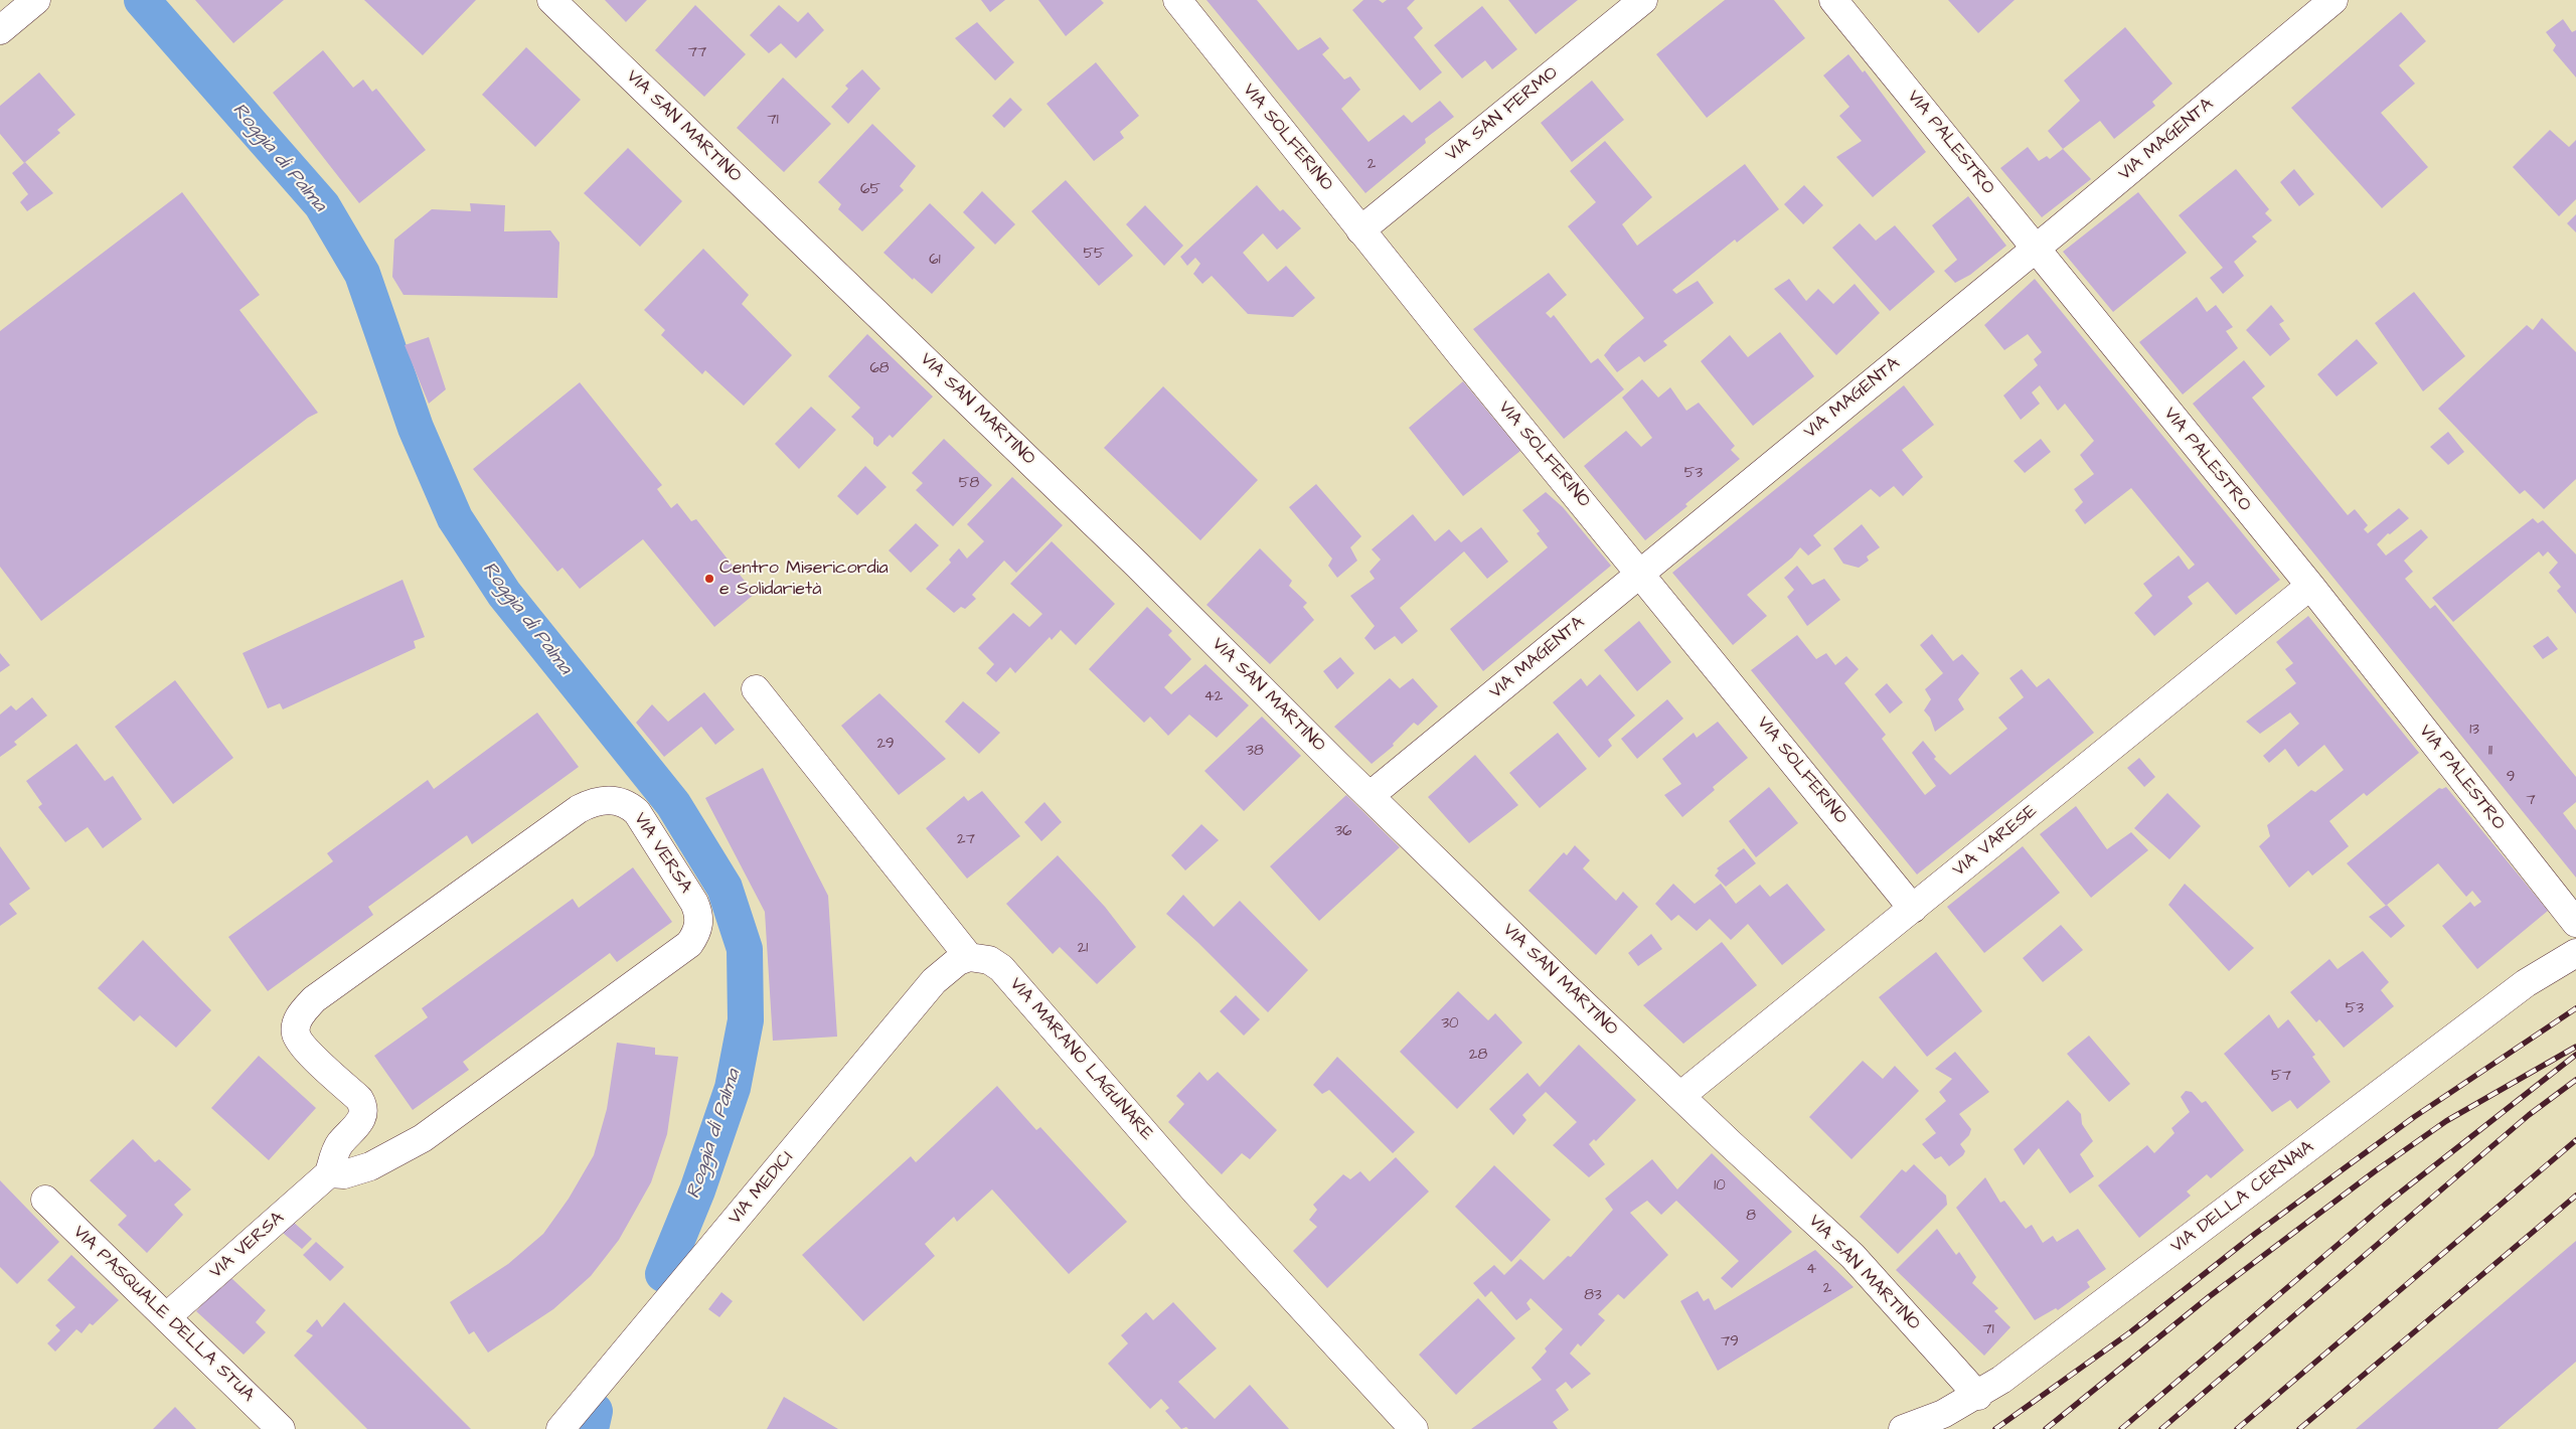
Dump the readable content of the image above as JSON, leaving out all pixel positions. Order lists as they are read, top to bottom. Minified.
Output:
{"streets":{"street":["VIA SAN FERMO","VIA SAN MARTINO","VIA SOLFERINO","VIA MAGENTA","VIA PALESTRO","VIA VARESE","VIA VERSA","VIA MARANO LAGUNARE","VIA MEDICI","VIA DELLA CERNAIA","VIA PASQUALE DELLA STUA"]},"crossings":[["VIA SAN FERMO","VIA SOLFERINO"],["VIA SAN MARTINO","VIA MAGENTA"],["VIA SAN MARTINO","VIA VARESE"],["VIA SAN MARTINO","VIA DELLA CERNAIA"],["VIA SOLFERINO","VIA MAGENTA"],["VIA SOLFERINO","VIA VARESE"],["VIA MAGENTA","VIA PALESTRO"],["VIA PALESTRO","VIA VARESE"],["VIA VERSA","VIA PASQUALE DELLA STUA"],["VIA MARANO LAGUNARE","VIA MEDICI"]],"water":["Roggia di Palma"],"places":["Centro Misericordia e Solidarietà"],"house_numbers":["77","71","2","65","55","61","68","53","58","42","13","29","38","11","9","7","36","27","21","53","30","28","57","10","8","4","2","83","71","79"]}
